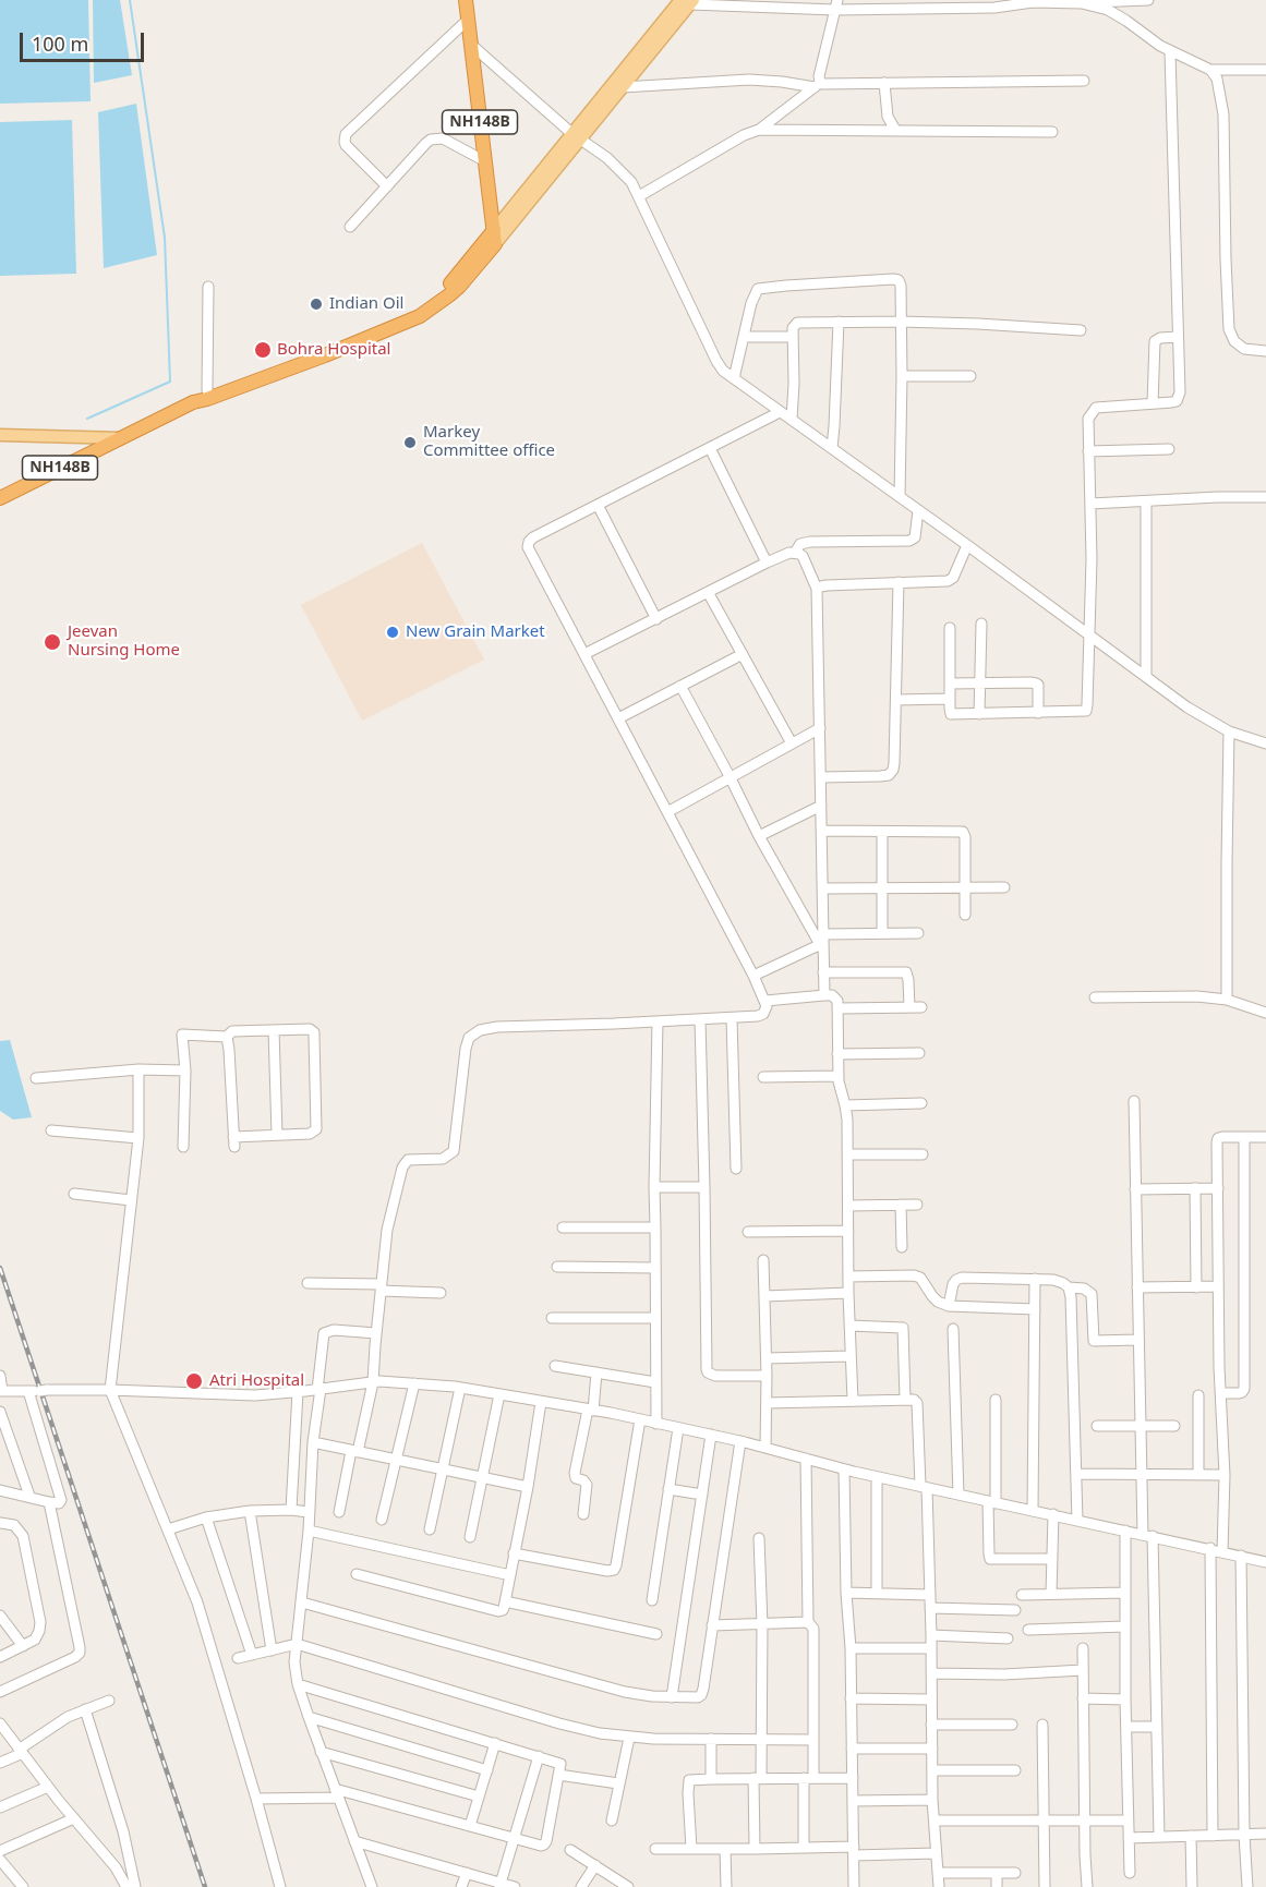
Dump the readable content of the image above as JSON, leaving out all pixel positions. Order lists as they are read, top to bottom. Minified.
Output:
{"streets":{"highway":["NH148B"]},"places":["Indian Oil","Bohra Hospital","Markey Committee office","New Grain Market","Jeevan Nursing Home","Atri Hospital"],"scale_bar":"100 m"}
